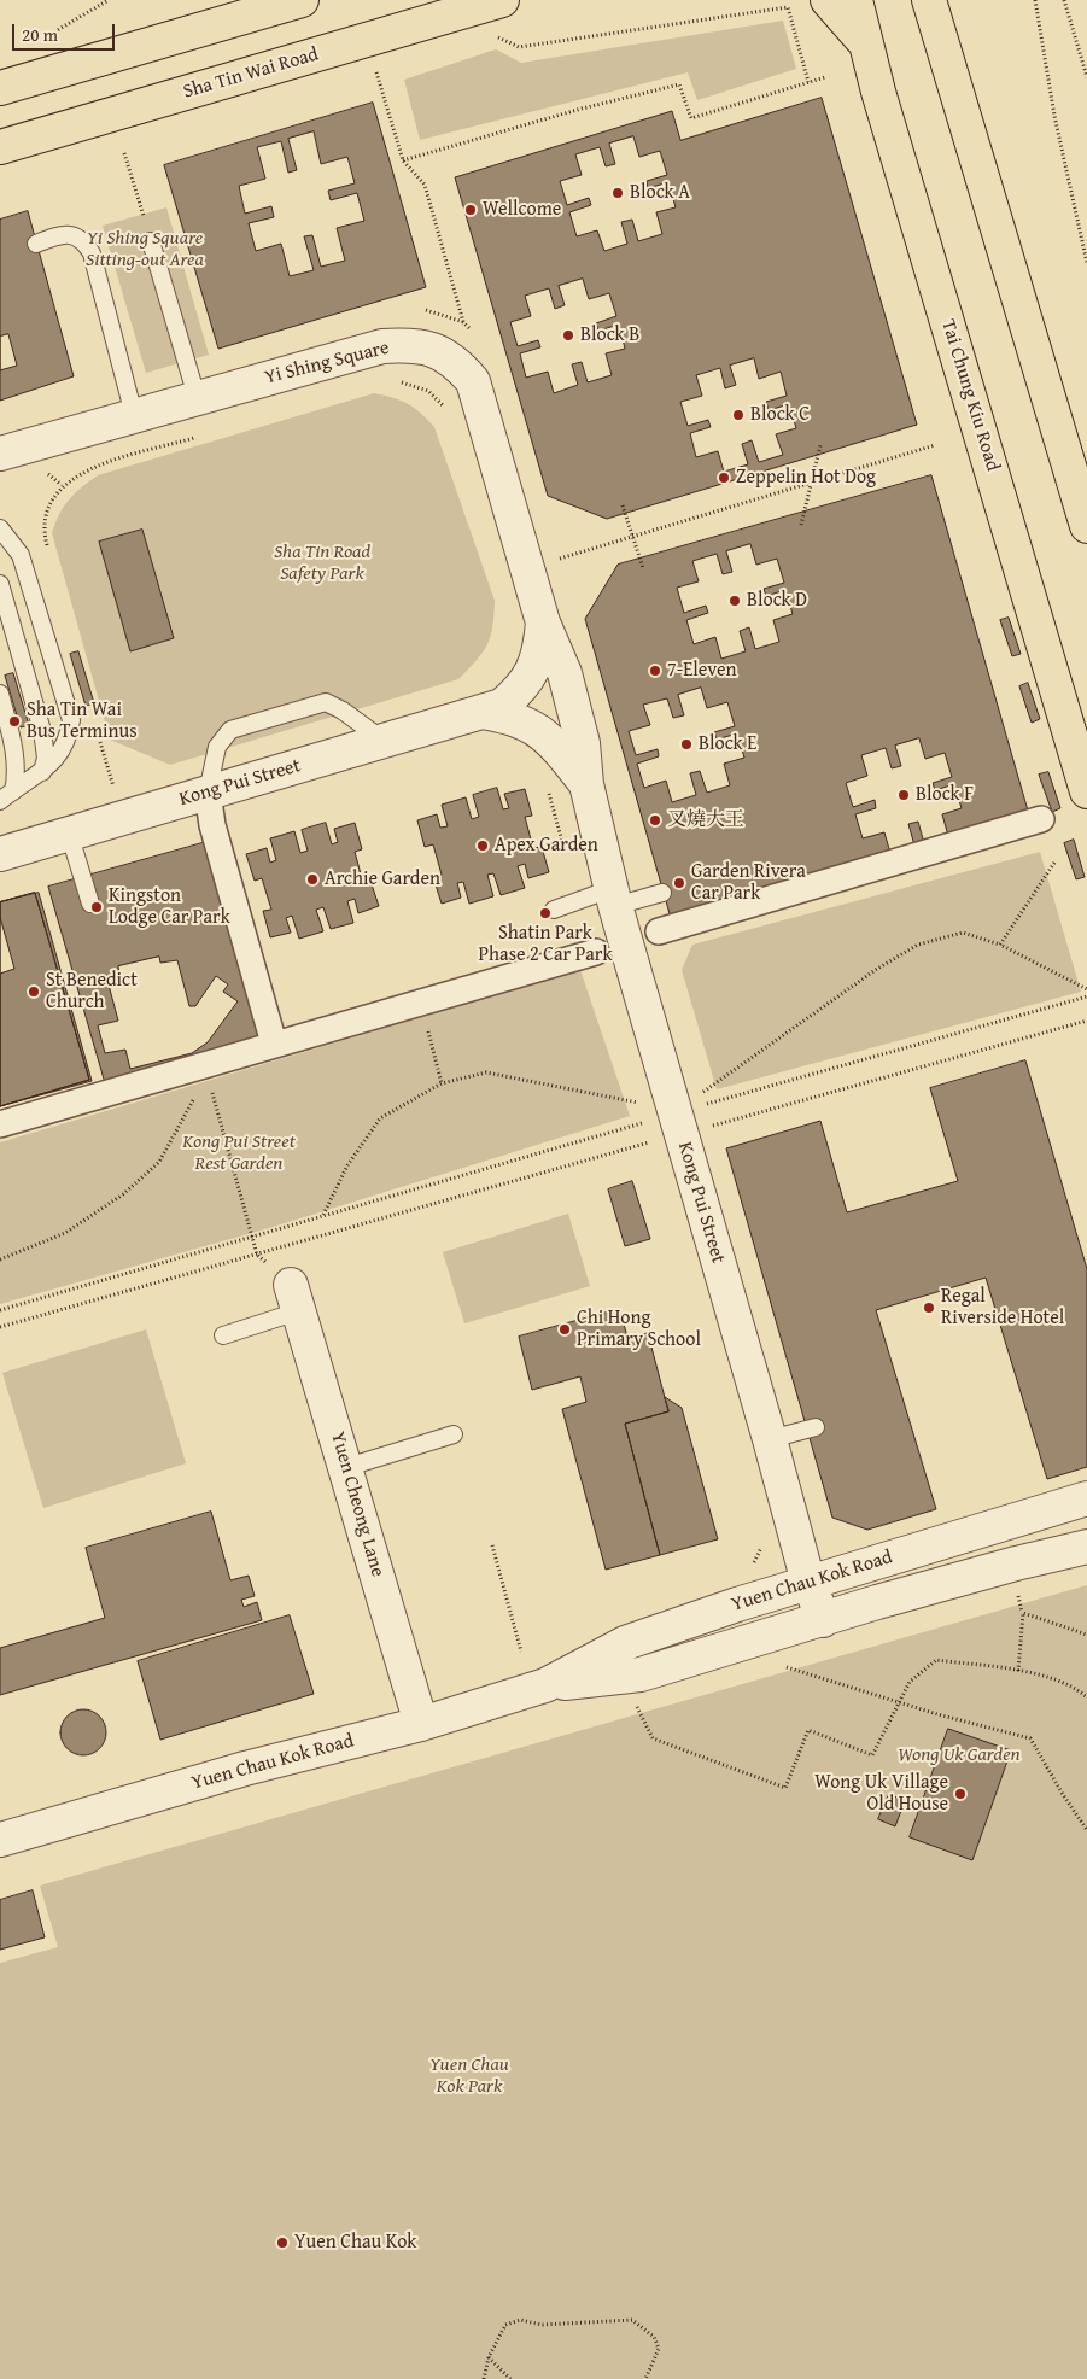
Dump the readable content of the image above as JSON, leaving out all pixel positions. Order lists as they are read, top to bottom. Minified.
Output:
{"streets":{"main road":["Sha Tin Wai Road","Tai Chung Kiu Road"],"street":["Yi Shing Square","Kong Pui Street","Yuen Cheong Lane","Yuen Chau Kok Road"]},"crossings":[["Yi Shing Square","Kong Pui Street"],["Kong Pui Street","Yuen Chau Kok Road"],["Yuen Cheong Lane","Yuen Chau Kok Road"]],"parks":["Yi Shing Square Sitting-out Area","Sha Tin Road Safety Park","Kong Pui Street Rest Garden","Wong Uk Garden","Yuen Chau Kok Park"],"places":["Block A","Wellcome","Block B","Block C","Zeppelin Hot Dog","Block D","7-Eleven","Sha Tin Wai Bus Terminus","Block E","Block F","叉燒大王","Apex Garden","Archie Garden","Garden Rivera Car Park","Kingston Lodge Car Park","Shatin Park Phase 2 Car Park","St Benedict Church","Regal Riverside Hotel","Chi Hong Primary School","Wong Uk Village Old House","Yuen Chau Kok"],"scale_bar":"20 m"}
